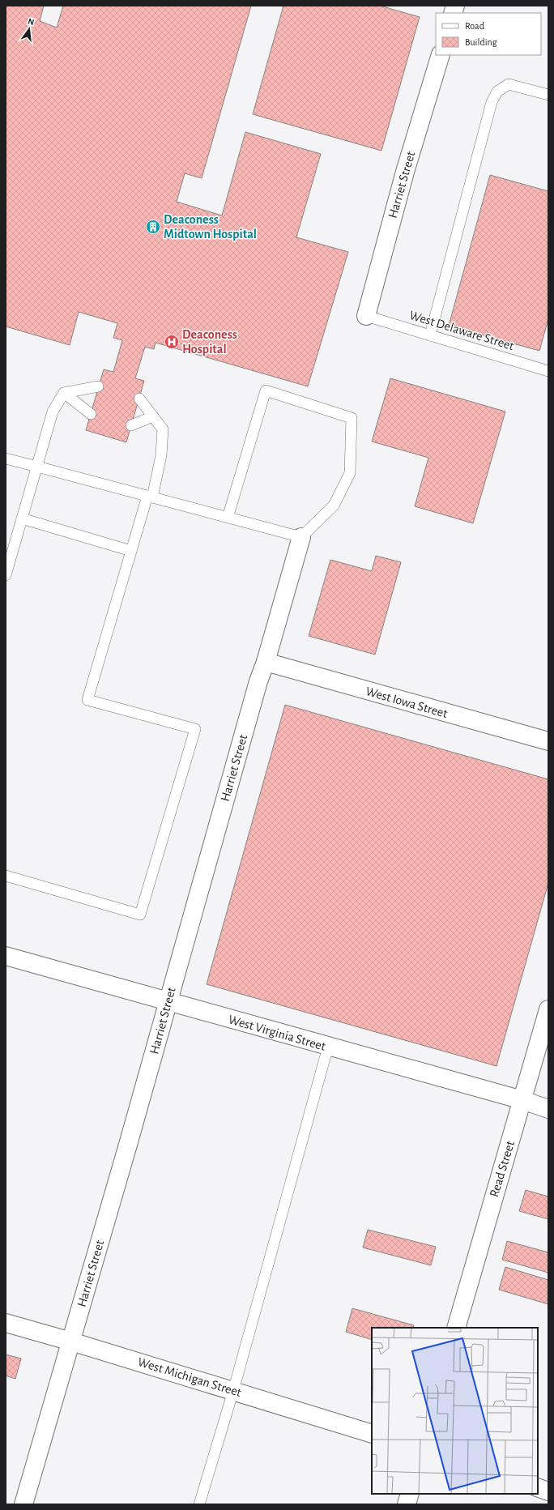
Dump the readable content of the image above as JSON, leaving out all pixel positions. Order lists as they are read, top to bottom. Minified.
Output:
{"streets":{"street":["Harriet Street","West Iowa Street","West Virginia Street","Read Street","West Michigan Street"],"lane":["West Delaware Street"]},"crossings":[["Harriet Street","West Delaware Street"],["Harriet Street","West Iowa Street"],["Harriet Street","West Virginia Street"],["Harriet Street","West Michigan Street"],["West Virginia Street","Read Street"]],"places":{"building":["Deaconess Midtown Hospital"],"hospital":["Deaconess Hospital"]},"legend":["Road","Building"],"north":"top"}
